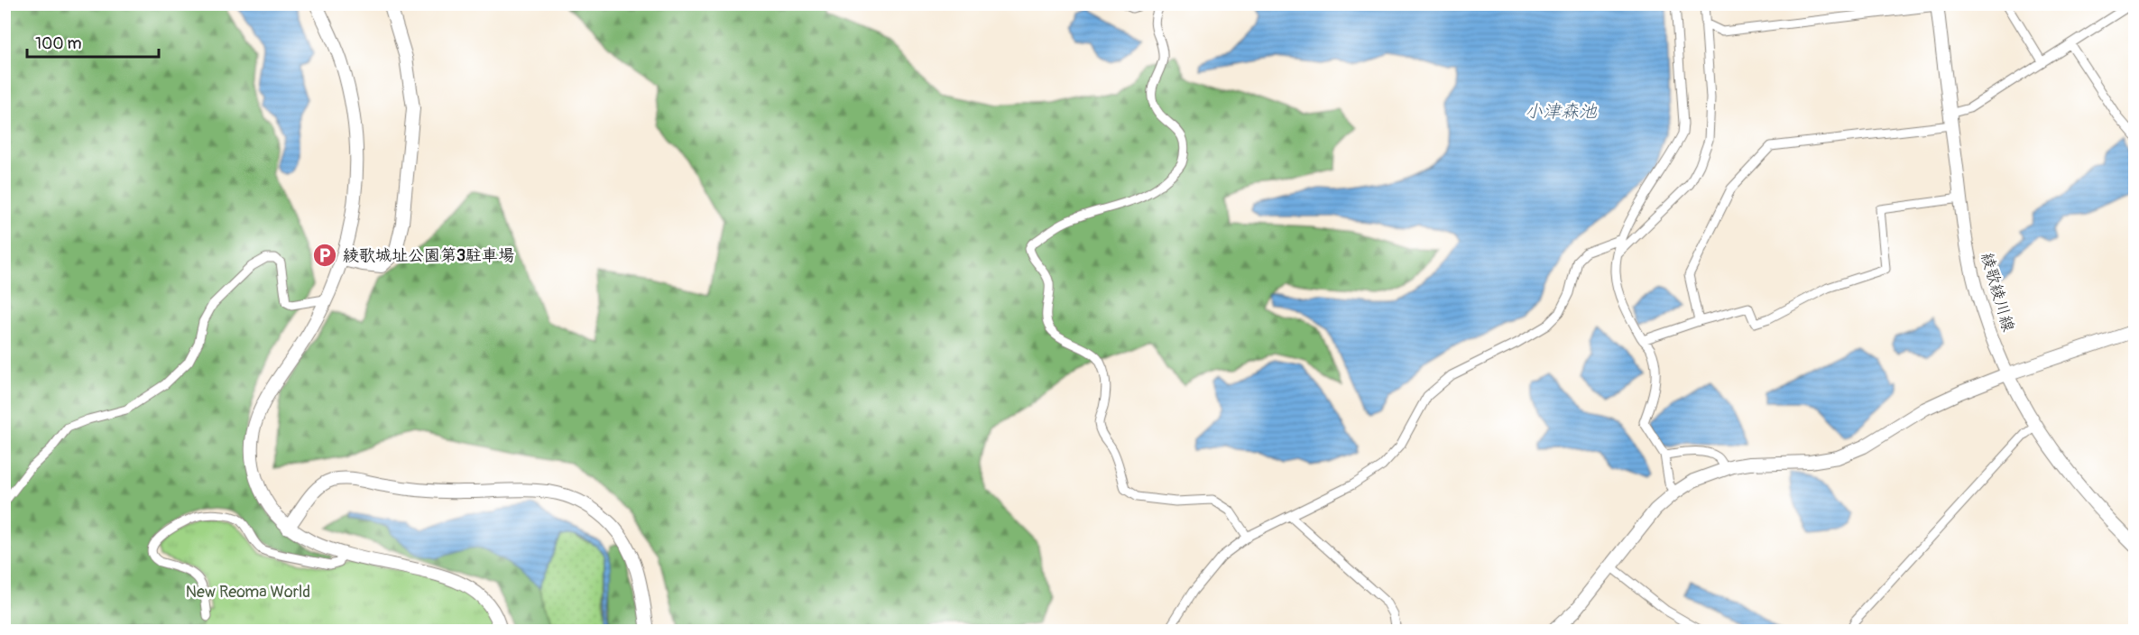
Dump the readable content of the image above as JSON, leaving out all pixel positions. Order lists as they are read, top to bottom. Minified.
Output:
{"streets":{"street":["綾歌綾川線"]},"water":["小津森池"],"parks":["New Reoma World"],"places":{"parking":["綾歌城址公園第3駐車場"]},"scale_bar":"100 m"}
